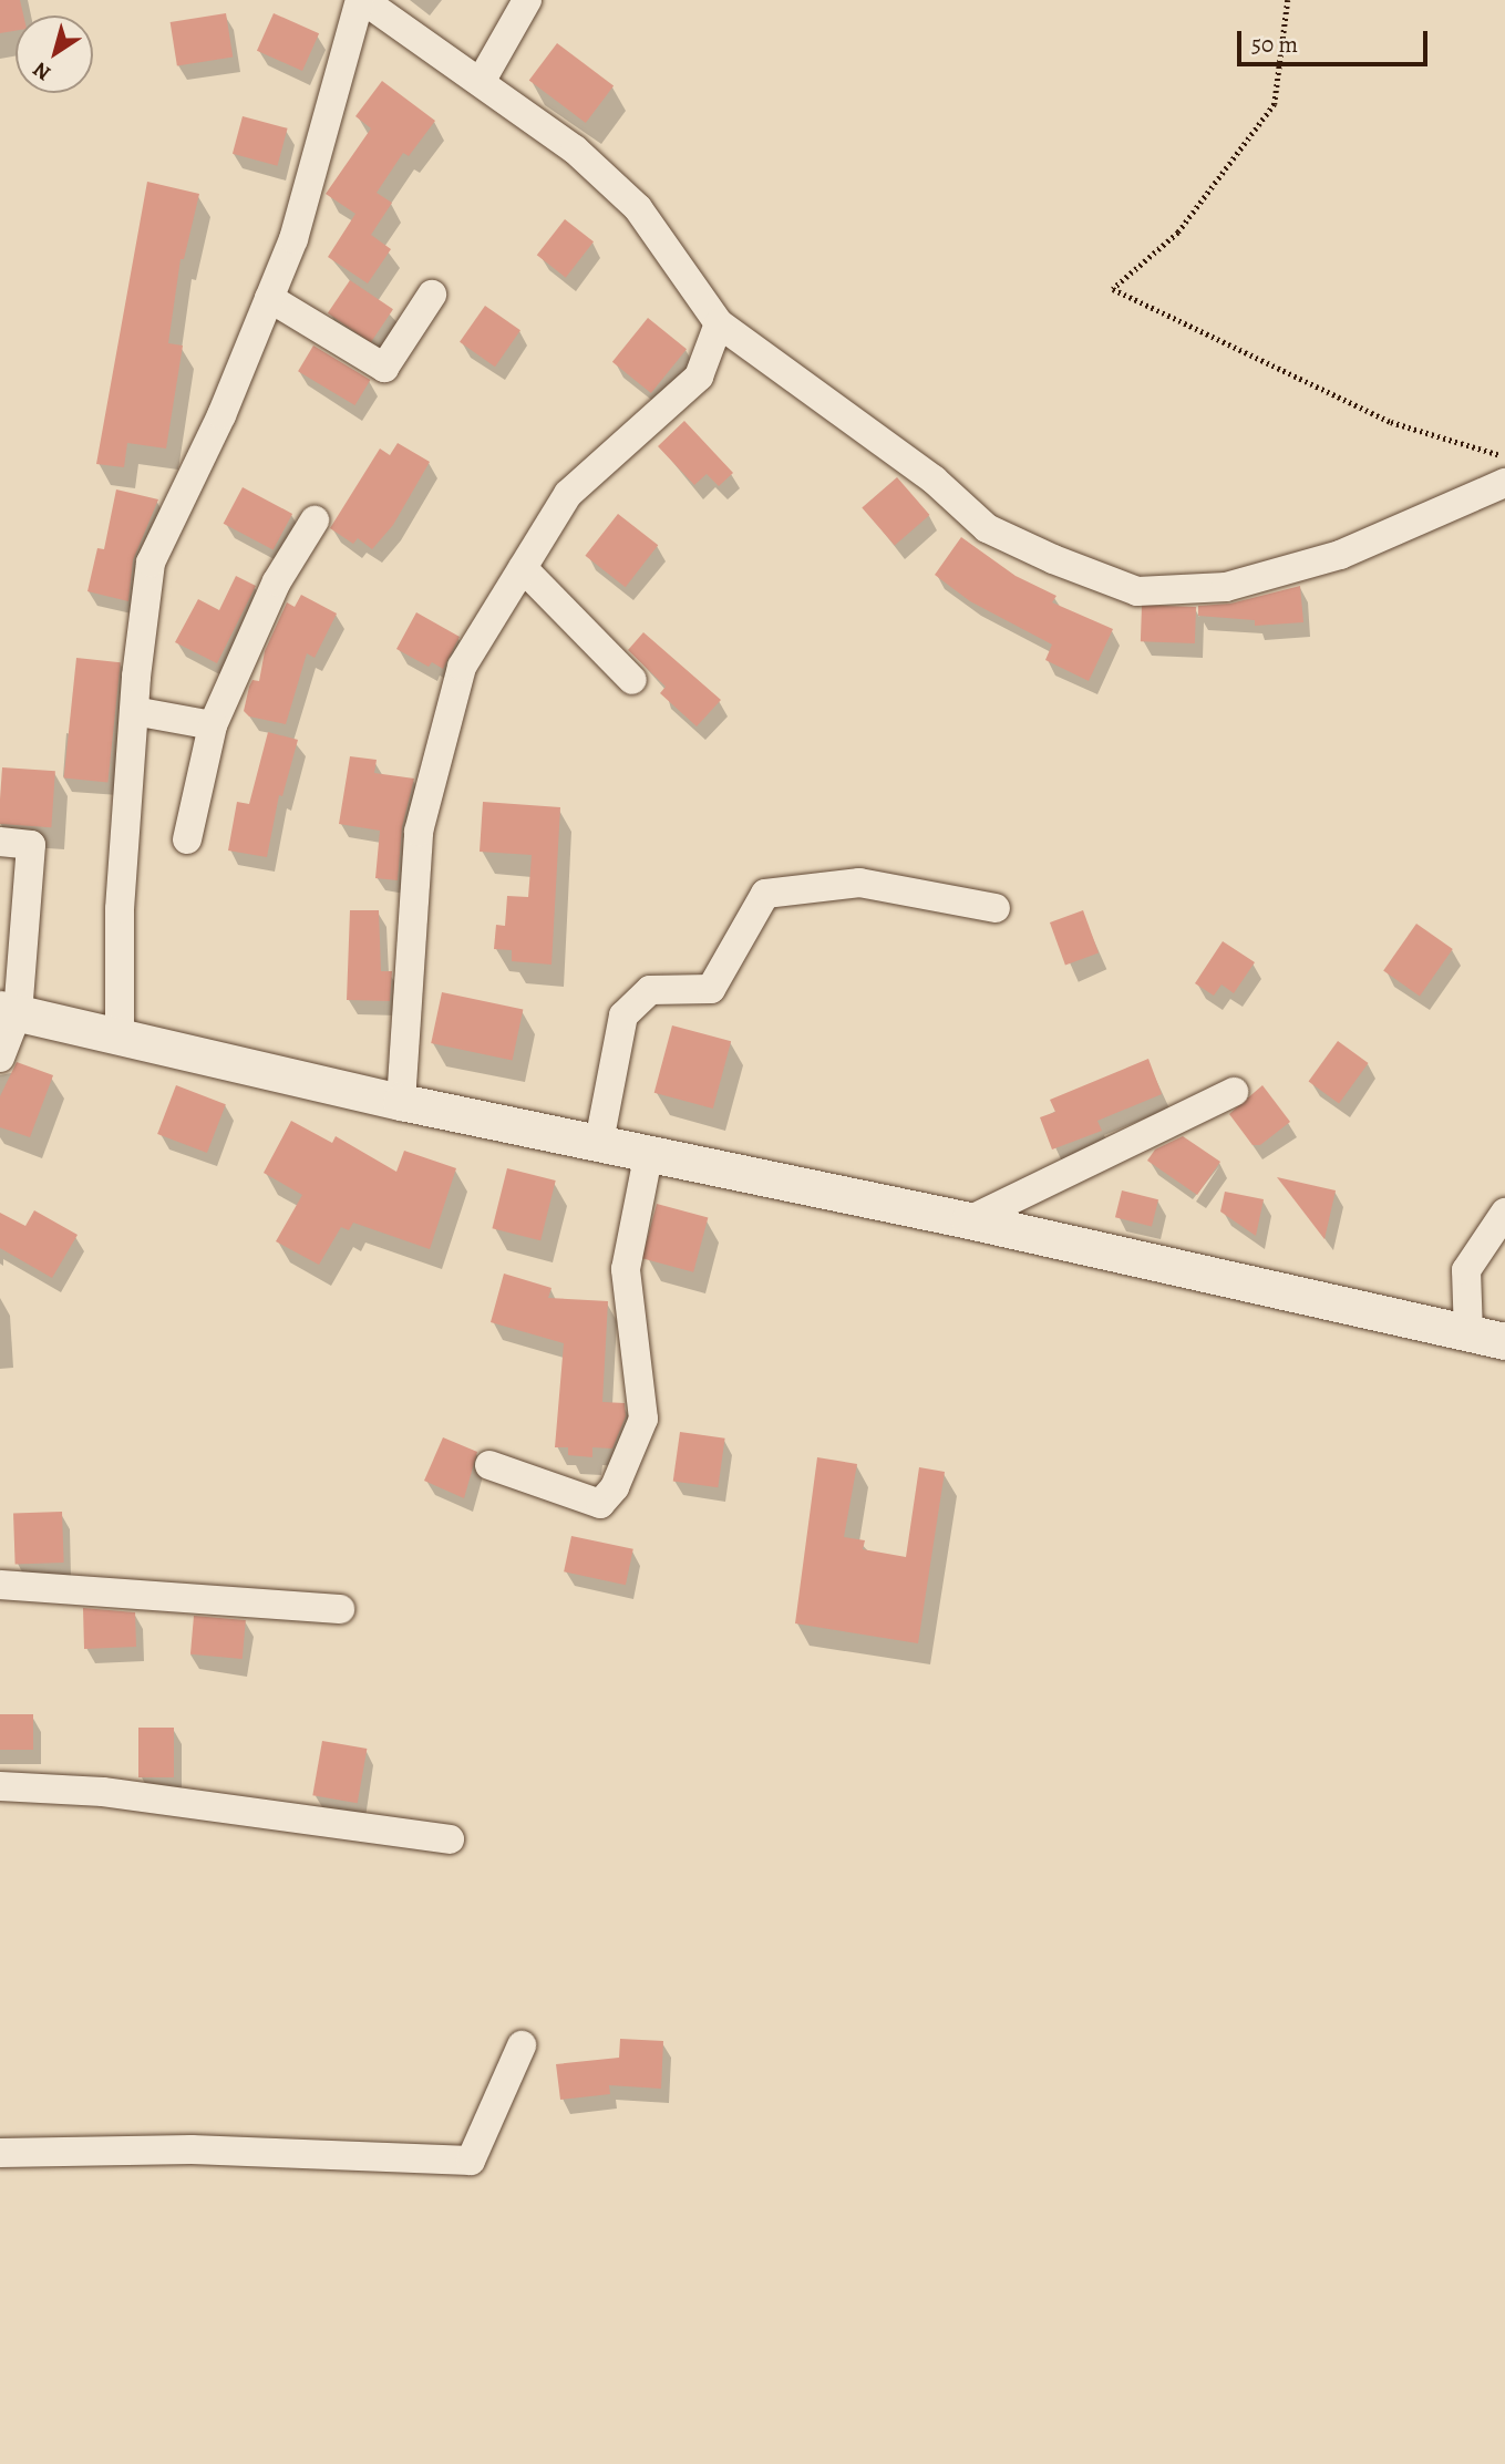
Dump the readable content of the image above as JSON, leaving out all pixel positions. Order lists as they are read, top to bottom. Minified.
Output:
{"scale_bar":"50 m","north":"bottom left"}
